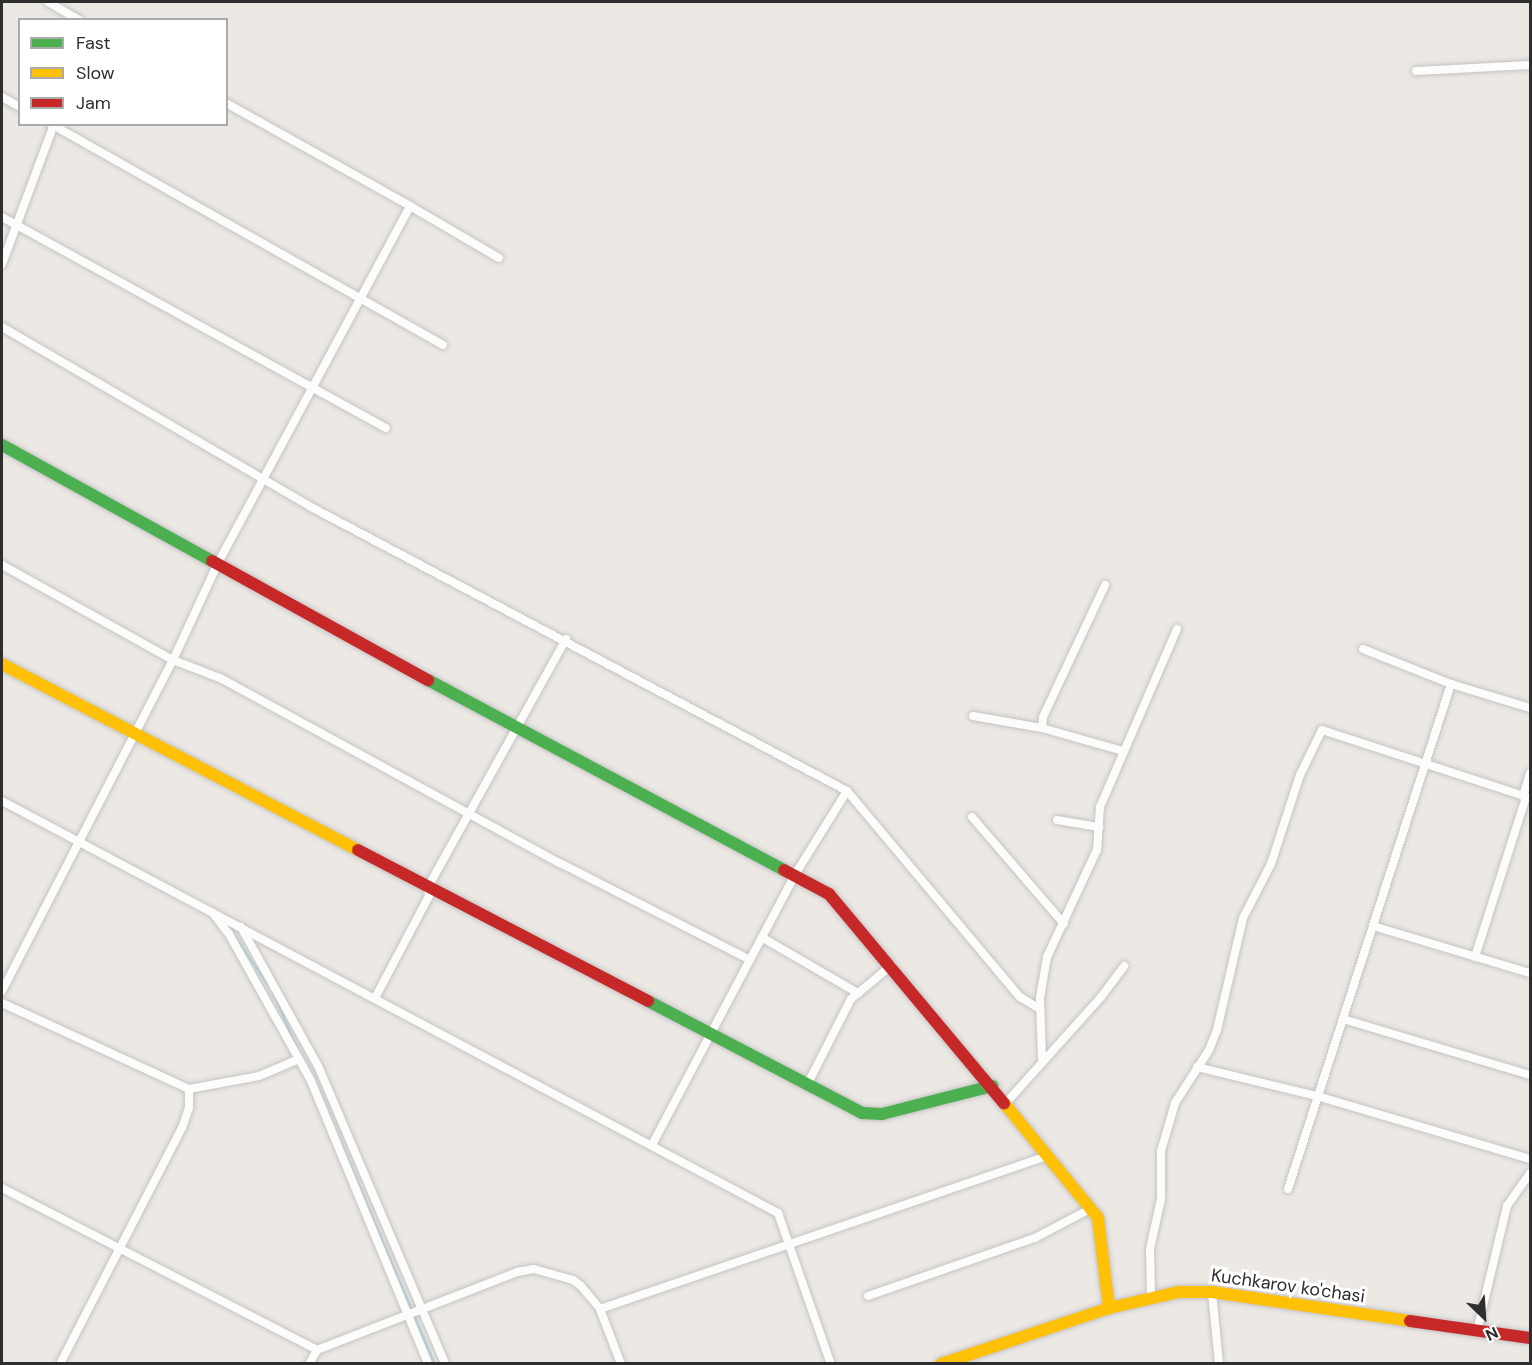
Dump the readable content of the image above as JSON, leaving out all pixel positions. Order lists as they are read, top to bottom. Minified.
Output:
{"streets":{"street":["Kuchkarov ko'chasi"]},"legend":["Fast","Slow","Jam"],"north":"bottom right"}
